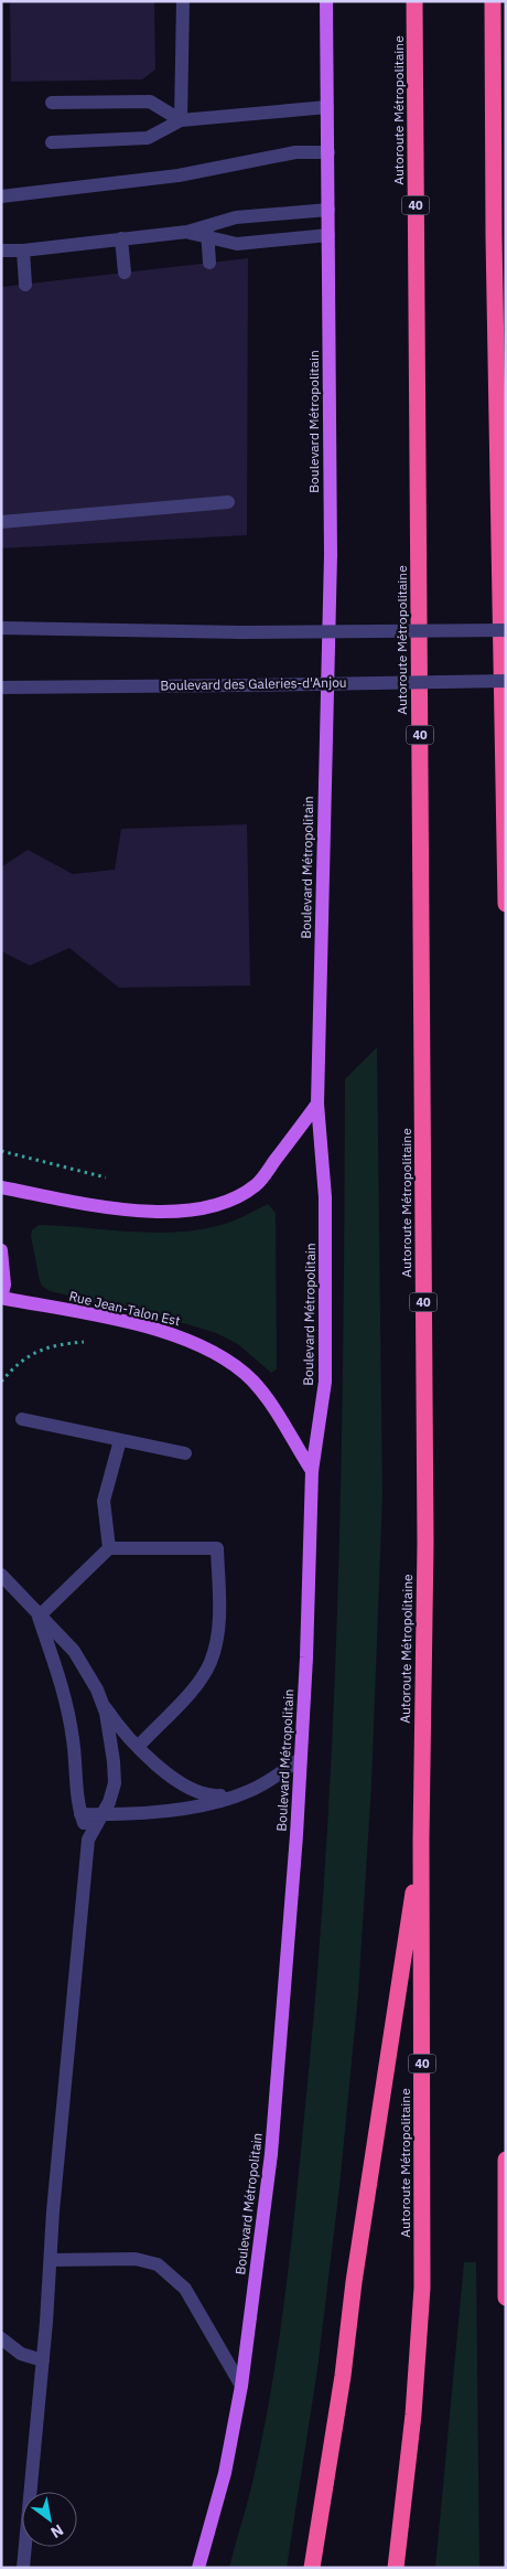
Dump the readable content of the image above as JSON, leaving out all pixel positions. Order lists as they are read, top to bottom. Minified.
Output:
{"streets":{"highway":["Autoroute Métropolitaine","40"],"main road":["Boulevard Métropolitain","Rue Jean-Talon Est"],"street":["Boulevard des Galeries-d'Anjou"]},"crossings":[["Boulevard Métropolitain","Rue Jean-Talon Est"]],"north":"bottom right"}
